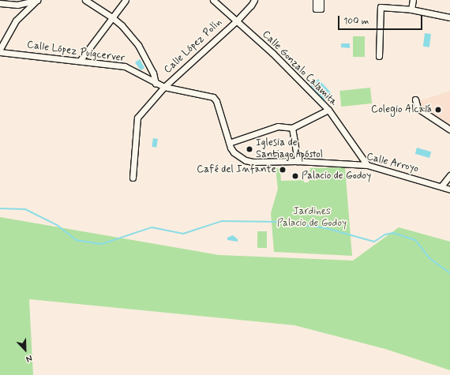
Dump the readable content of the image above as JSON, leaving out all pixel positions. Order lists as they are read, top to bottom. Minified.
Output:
{"streets":{"street":["Calle López Polín","Calle López Puigcerver","Calle Gonzalo Calamita","Calle Arroyo"]},"crossings":[["Calle López Polín","Calle López Puigcerver"],["Calle López Polín","Calle Gonzalo Calamita"],["Calle López Polín","Calle Arroyo"],["Calle López Puigcerver","Calle Arroyo"],["Calle Gonzalo Calamita","Calle Arroyo"]],"parks":["Jardines Palacio de Godoy"],"places":["Colegio Alcalá","Iglesia de Santiago Apóstol","Café del Infante","Palacio de Godoy"],"scale_bar":"100 m","north":"bottom right"}
